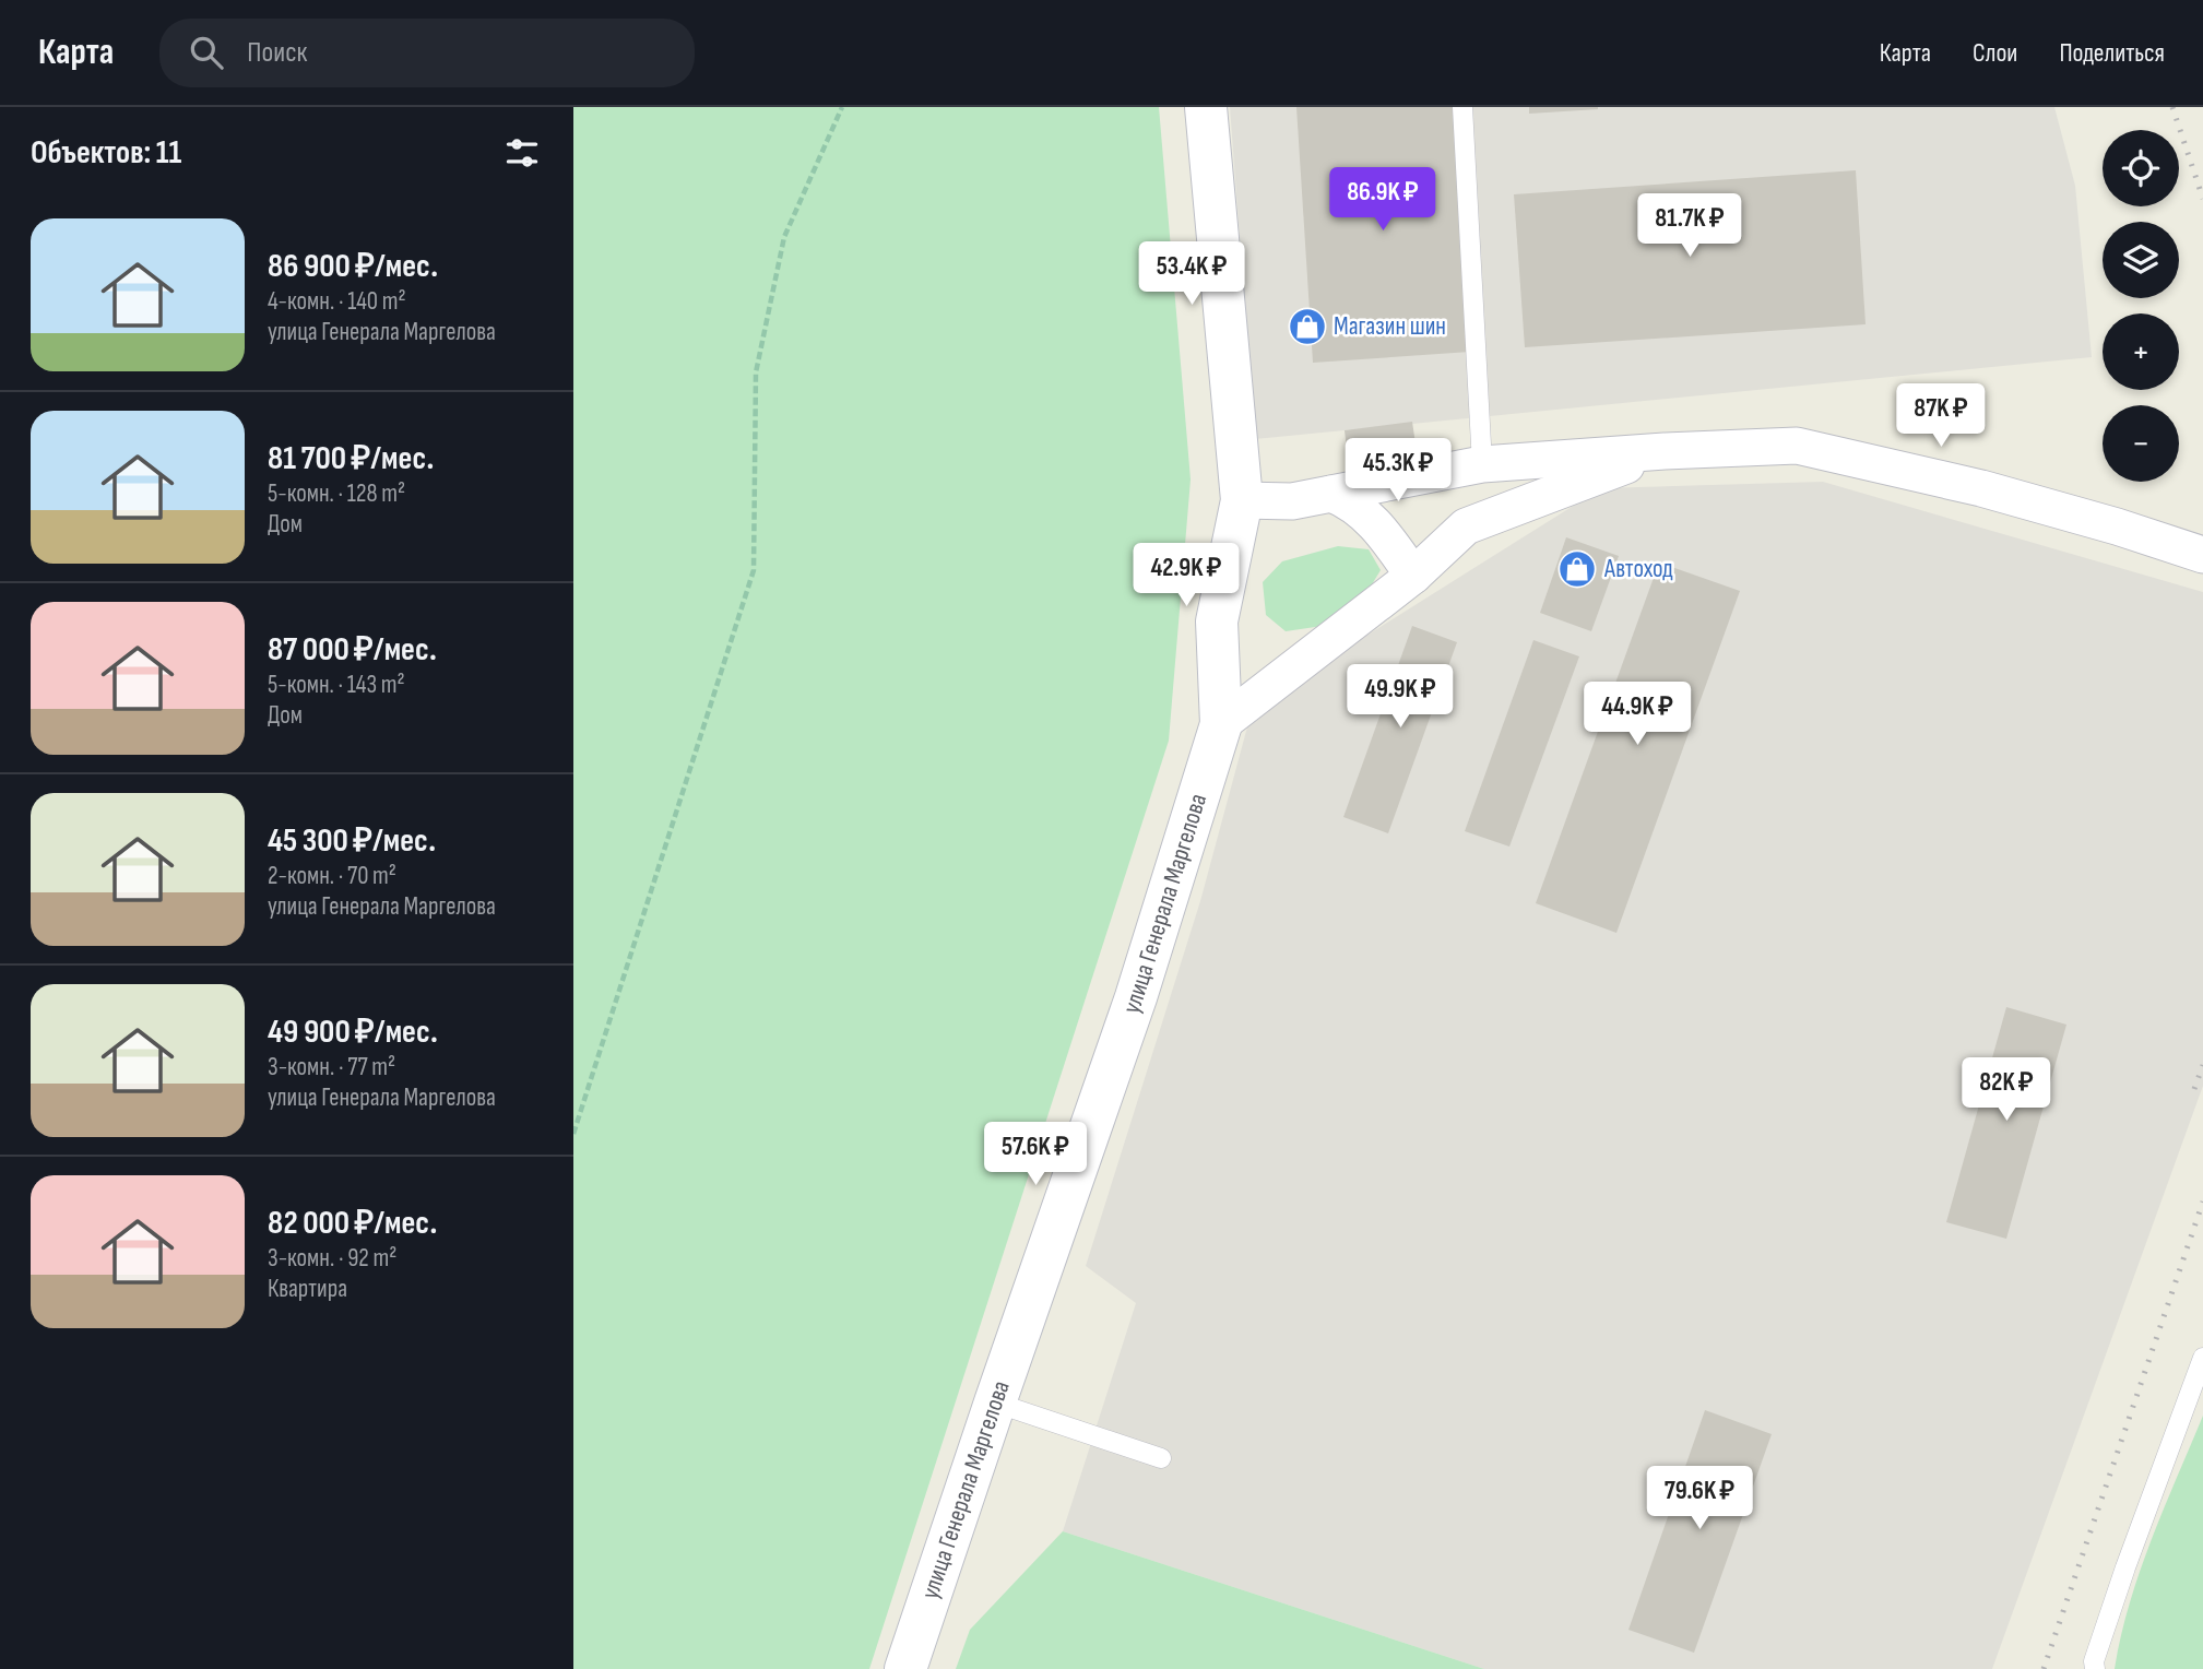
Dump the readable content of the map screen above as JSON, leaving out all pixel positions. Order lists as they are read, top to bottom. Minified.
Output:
{"streets":{"main road":["улица Генерала Маргелова"]},"places":{"shop":["Магазин шин","Автоход"]},"page":{"header":"Карта","search":"Поиск","nav":["Карта","Слои","Поделиться"],"heading":"Объектов: 11","map_buttons":["+","−"],"price":["86.9K ₽","81.7K ₽","53.4K ₽","87K ₽","45.3K ₽","42.9K ₽","49.9K ₽","44.9K ₽","82K ₽","57.6K ₽","79.6K ₽"],"list":[{"name":"86 900 ₽/мес.","note":"4-комн. · 140 m² · улица Генерала Маргелова"},{"name":"81 700 ₽/мес.","note":"5-комн. · 128 m² · Дом"},{"name":"87 000 ₽/мес.","note":"5-комн. · 143 m² · Дом"},{"name":"45 300 ₽/мес.","note":"2-комн. · 70 m² · улица Генерала Маргелова"},{"name":"49 900 ₽/мес.","note":"3-комн. · 77 m² · улица Генерала Маргелова"},{"name":"82 000 ₽/мес.","note":"3-комн. · 92 m² · Квартира"}]}}
